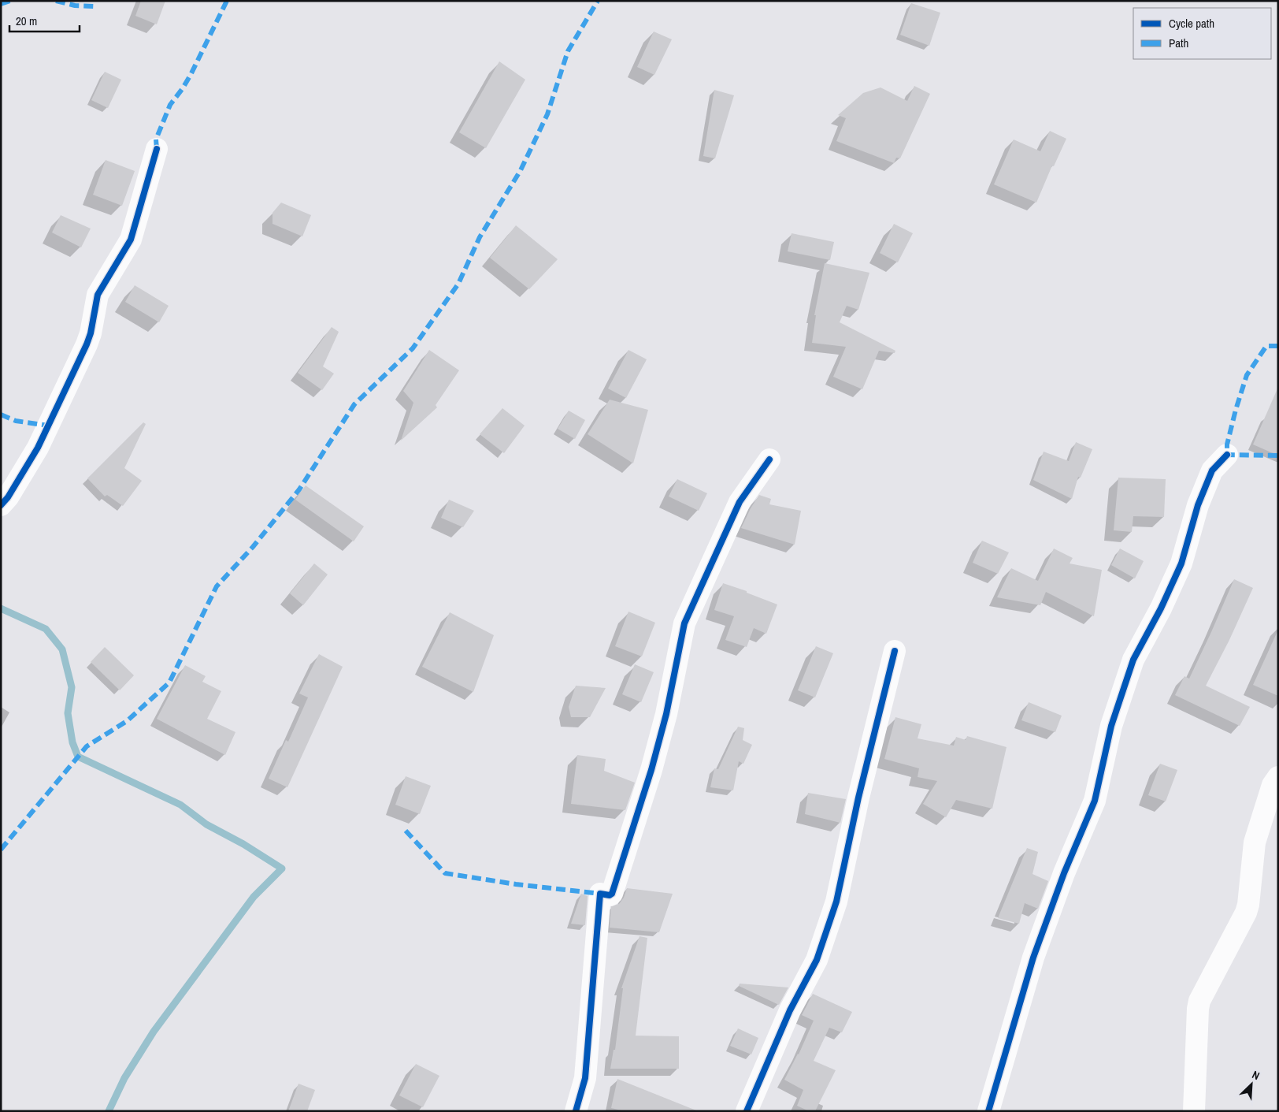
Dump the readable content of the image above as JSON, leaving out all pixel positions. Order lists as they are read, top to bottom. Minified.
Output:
{"legend":["Cycle path","Path"],"scale_bar":"20 m","north":"top right"}
